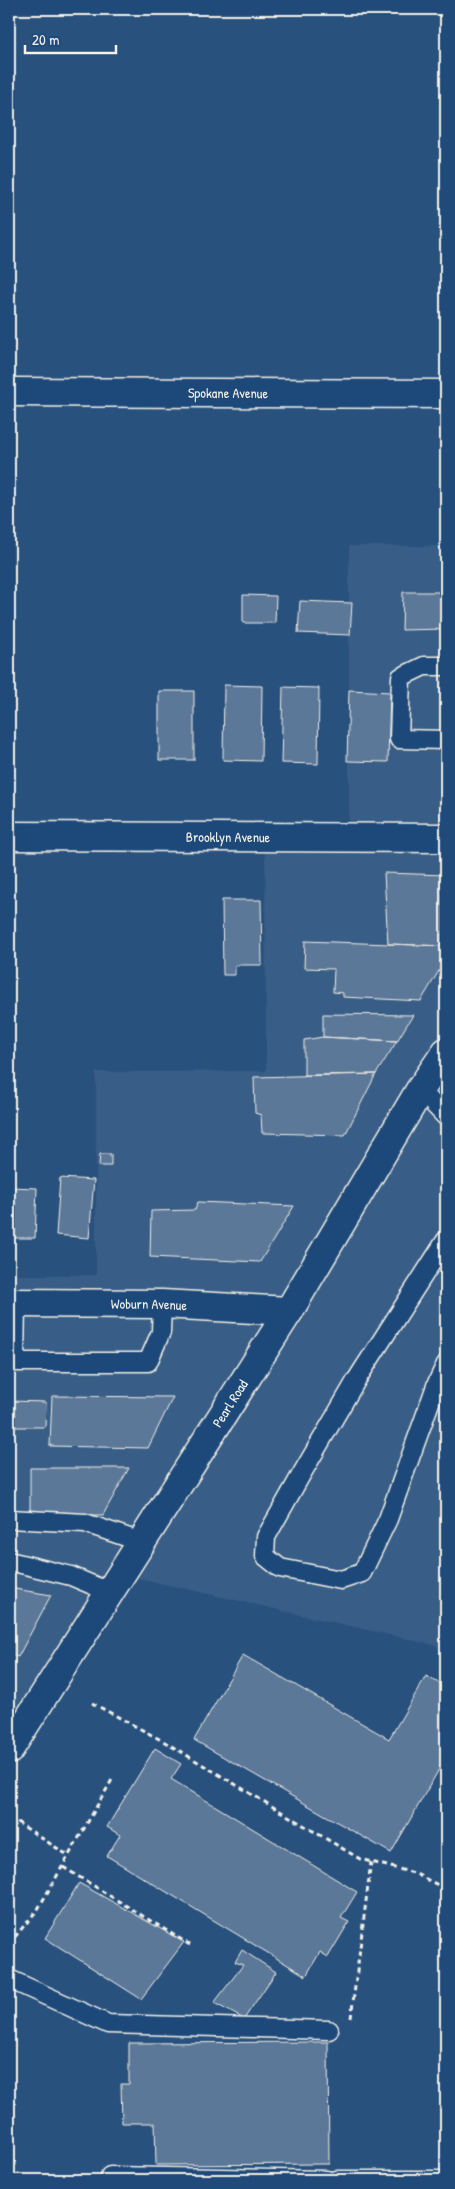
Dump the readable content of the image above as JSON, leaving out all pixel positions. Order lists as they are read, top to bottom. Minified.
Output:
{"streets":{"street":["Spokane Avenue","Brooklyn Avenue","Woburn Avenue","Pearl Road"]},"crossings":[["Woburn Avenue","Pearl Road"]],"scale_bar":"20 m"}
